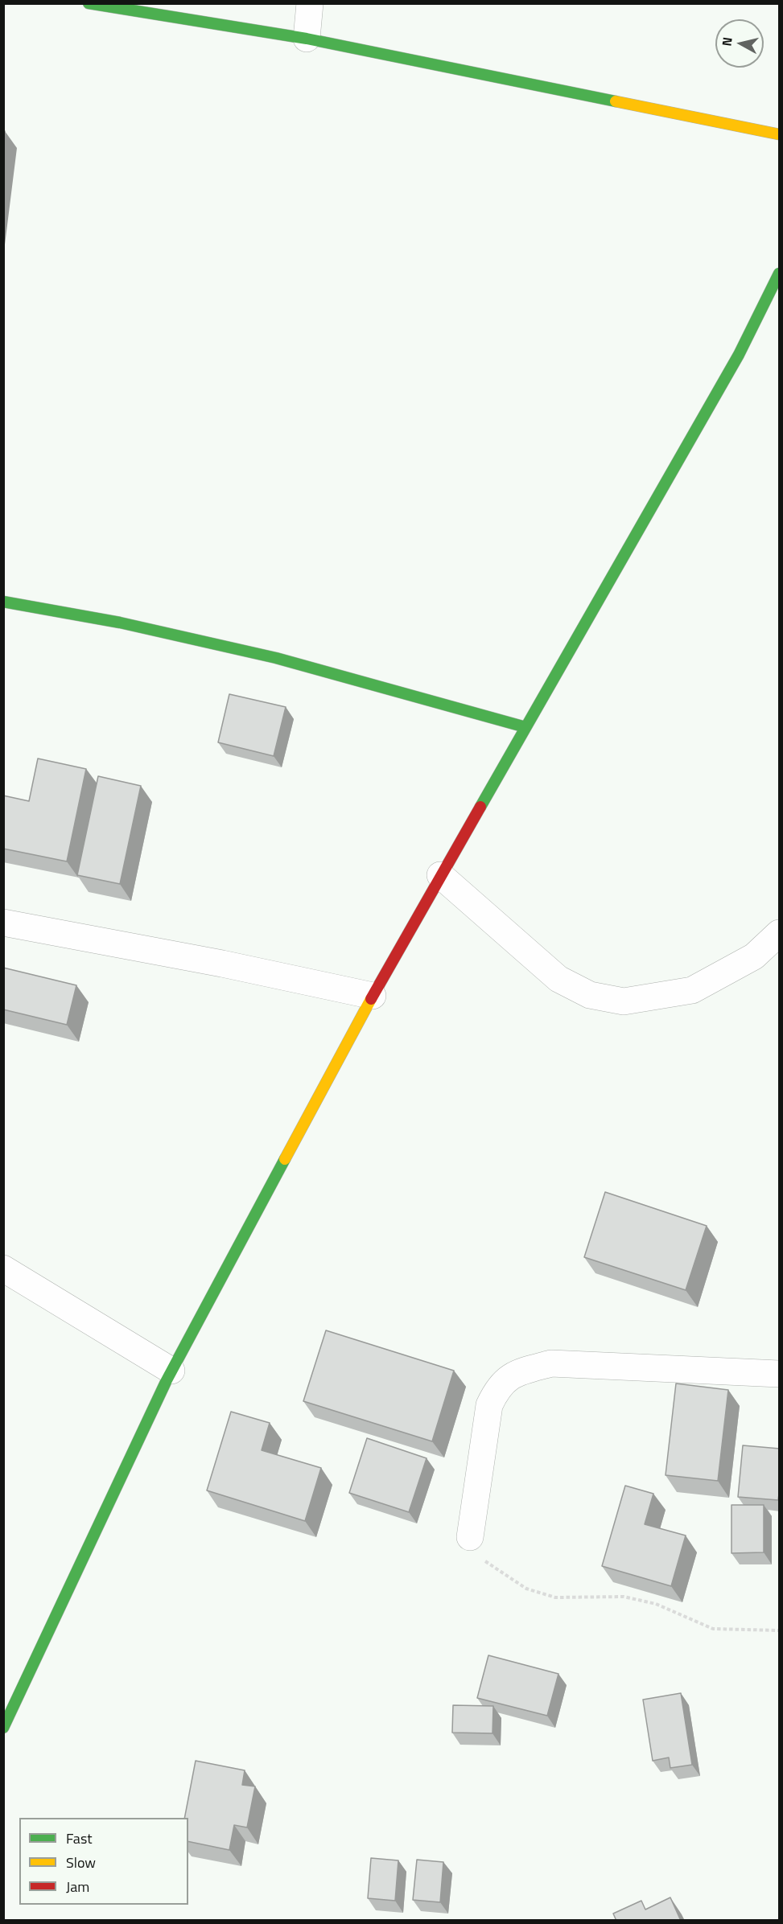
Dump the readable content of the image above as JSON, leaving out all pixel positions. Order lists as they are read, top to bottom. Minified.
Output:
{"legend":["Fast","Slow","Jam"],"north":"left"}
